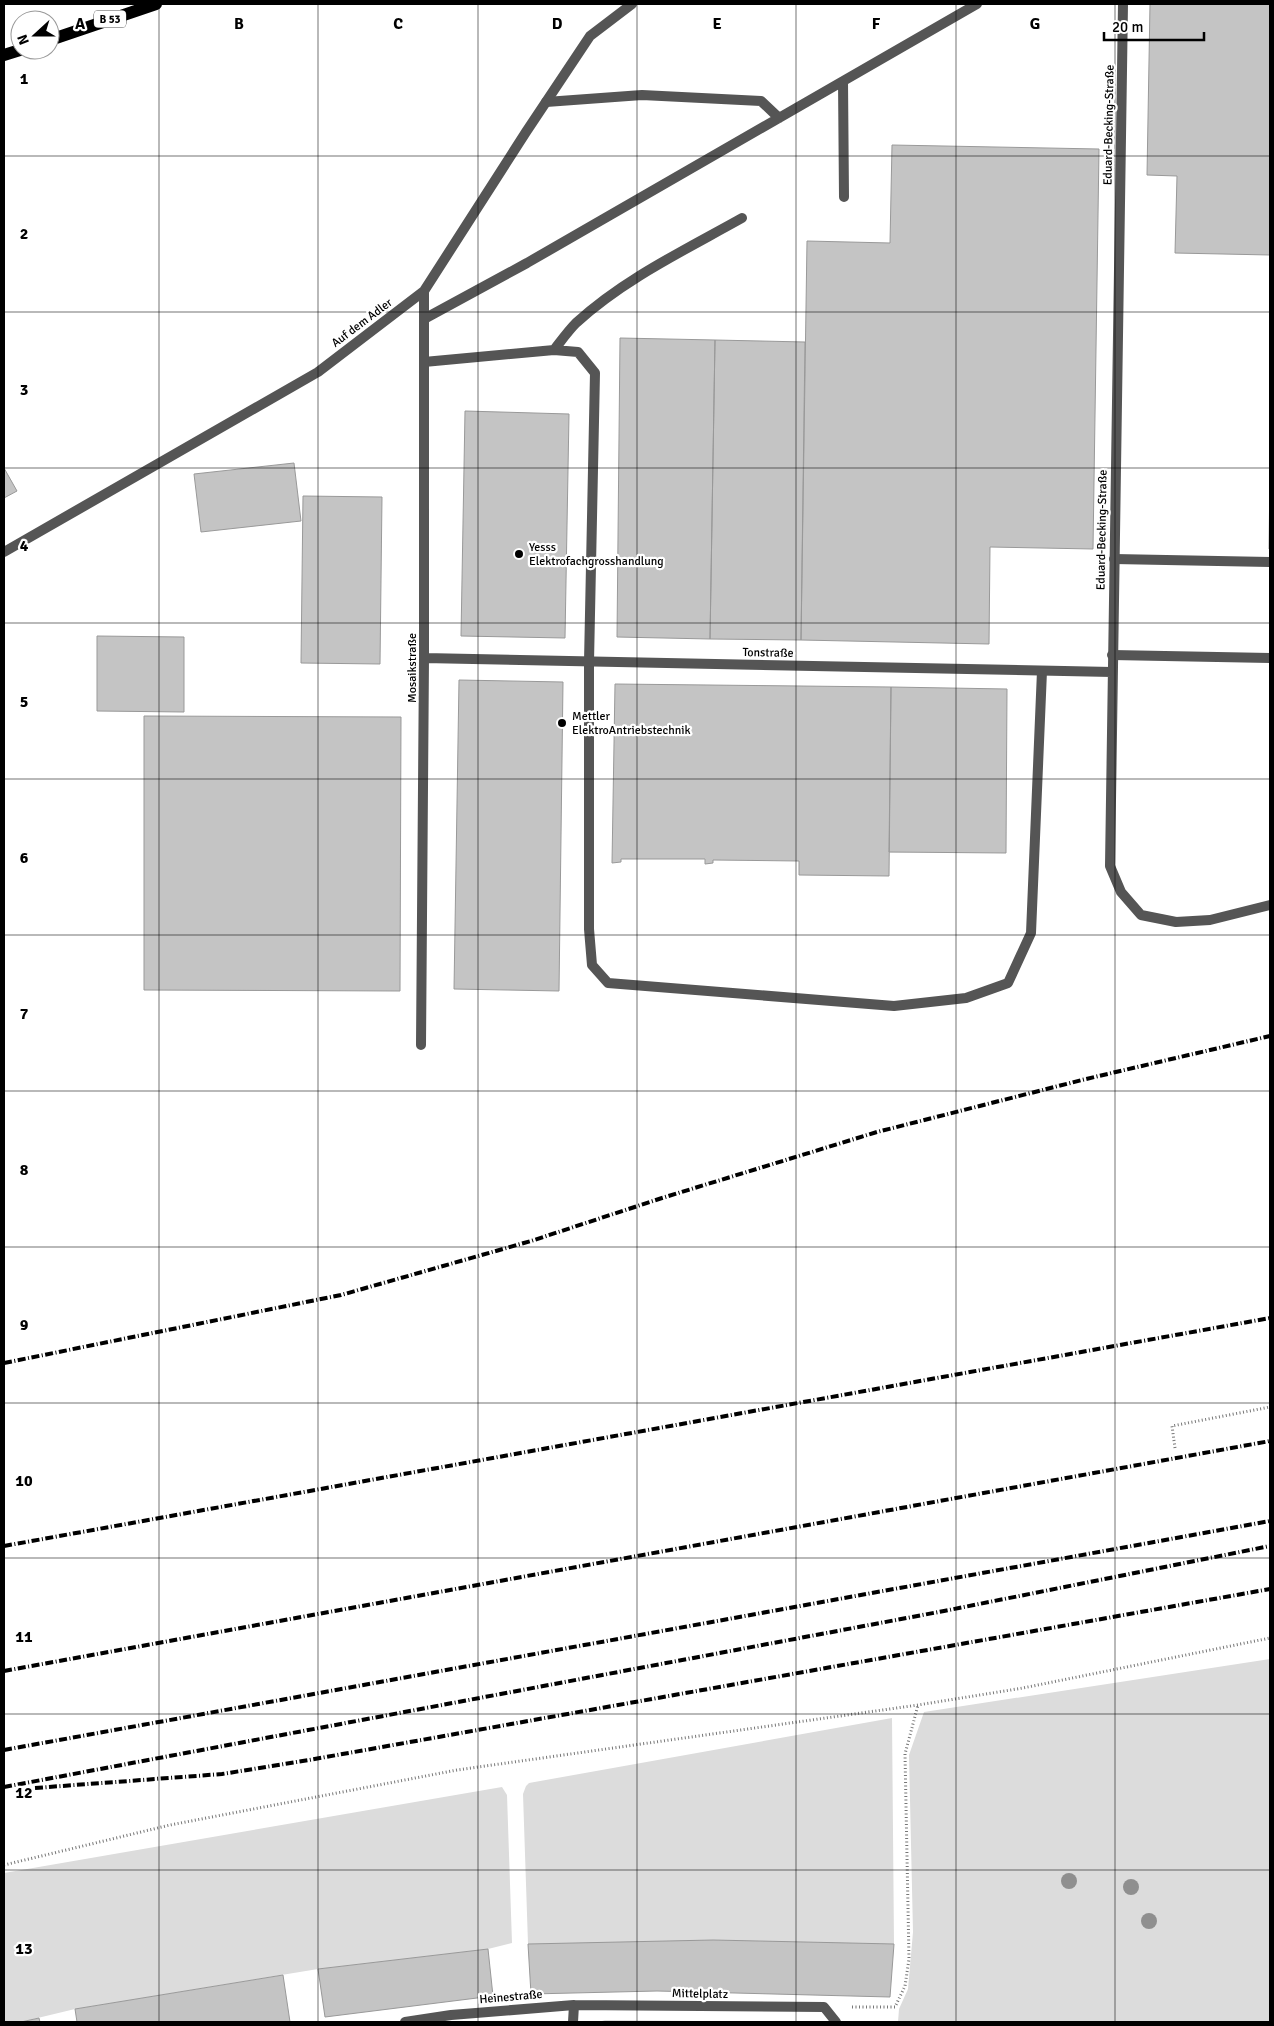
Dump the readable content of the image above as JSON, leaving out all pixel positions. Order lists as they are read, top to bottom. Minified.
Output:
{"streets":{"main road":["B 53"],"street":["Eduard-Becking-Straße","Auf dem Adler","Tonstraße","Mosaikstraße","Mittelplatz","Heinestraße"]},"crossings":[["Eduard-Becking-Straße","Tonstraße"],["Auf dem Adler","Mosaikstraße"],["Tonstraße","Mosaikstraße"],["Mittelplatz","Heinestraße"]],"places":["Yesss Elektrofachgrosshandlung","Mettler ElektroAntriebstechnik"],"scale_bar":"20 m","north":"left","grid":{"columns":["A","B","C","D","E","F","G"],"rows":["1","2","3","4","5","6","7","8","9","10","11","12","13"]}}
